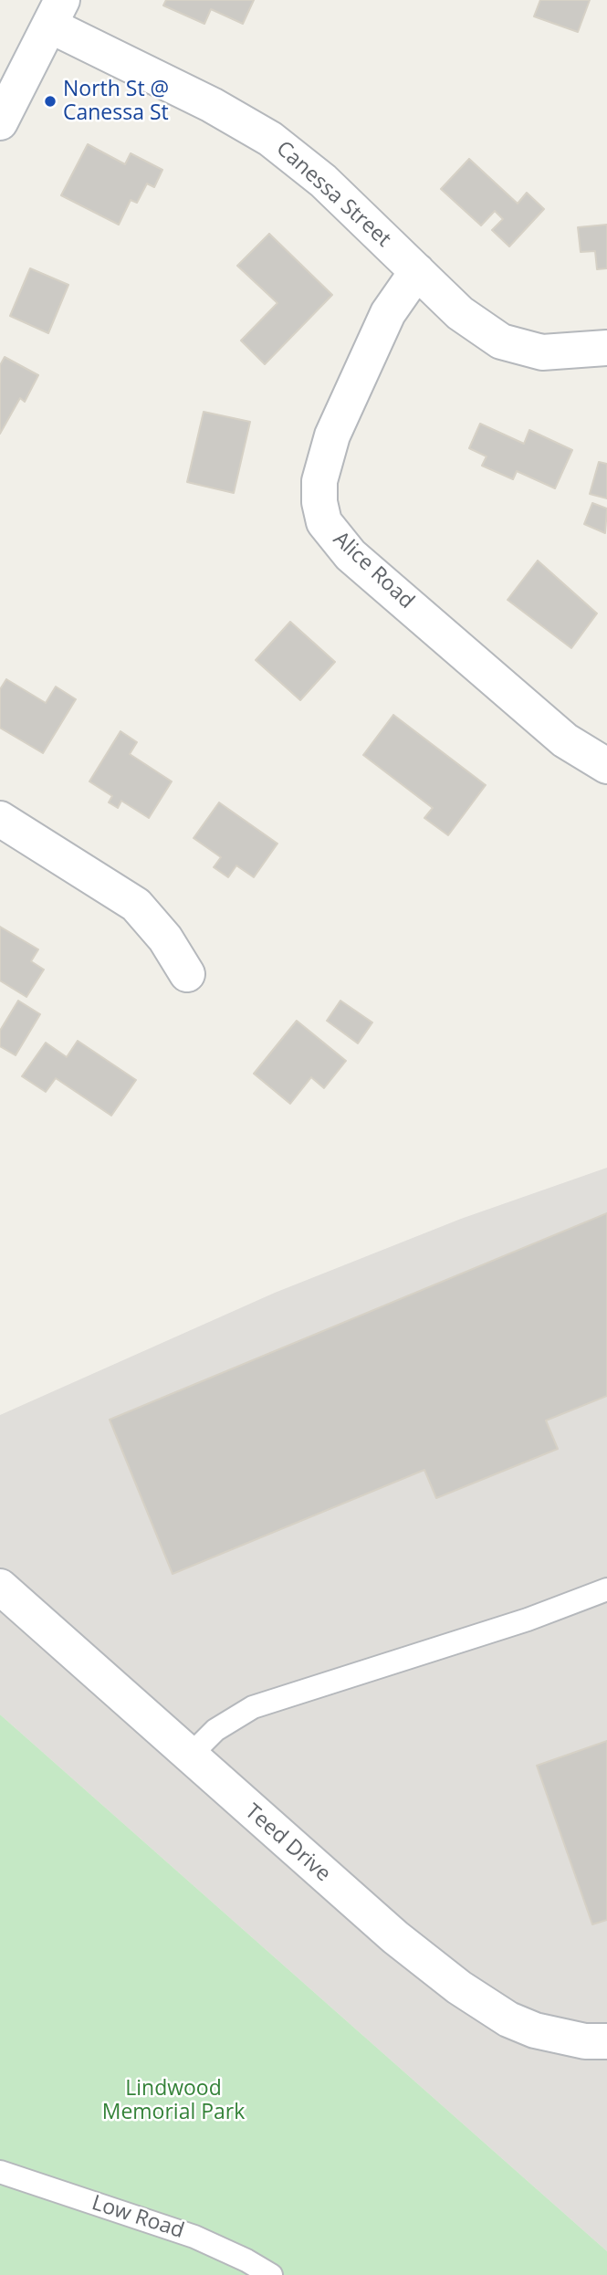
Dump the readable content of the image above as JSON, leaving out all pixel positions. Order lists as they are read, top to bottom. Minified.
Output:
{"streets":{"street":["Canessa Street","Alice Road","Teed Drive"],"lane":["Low Road"]},"crossings":[["Canessa Street","Alice Road"]],"parks":["Lindwood Memorial Park"],"places":["North St @ Canessa St"]}
